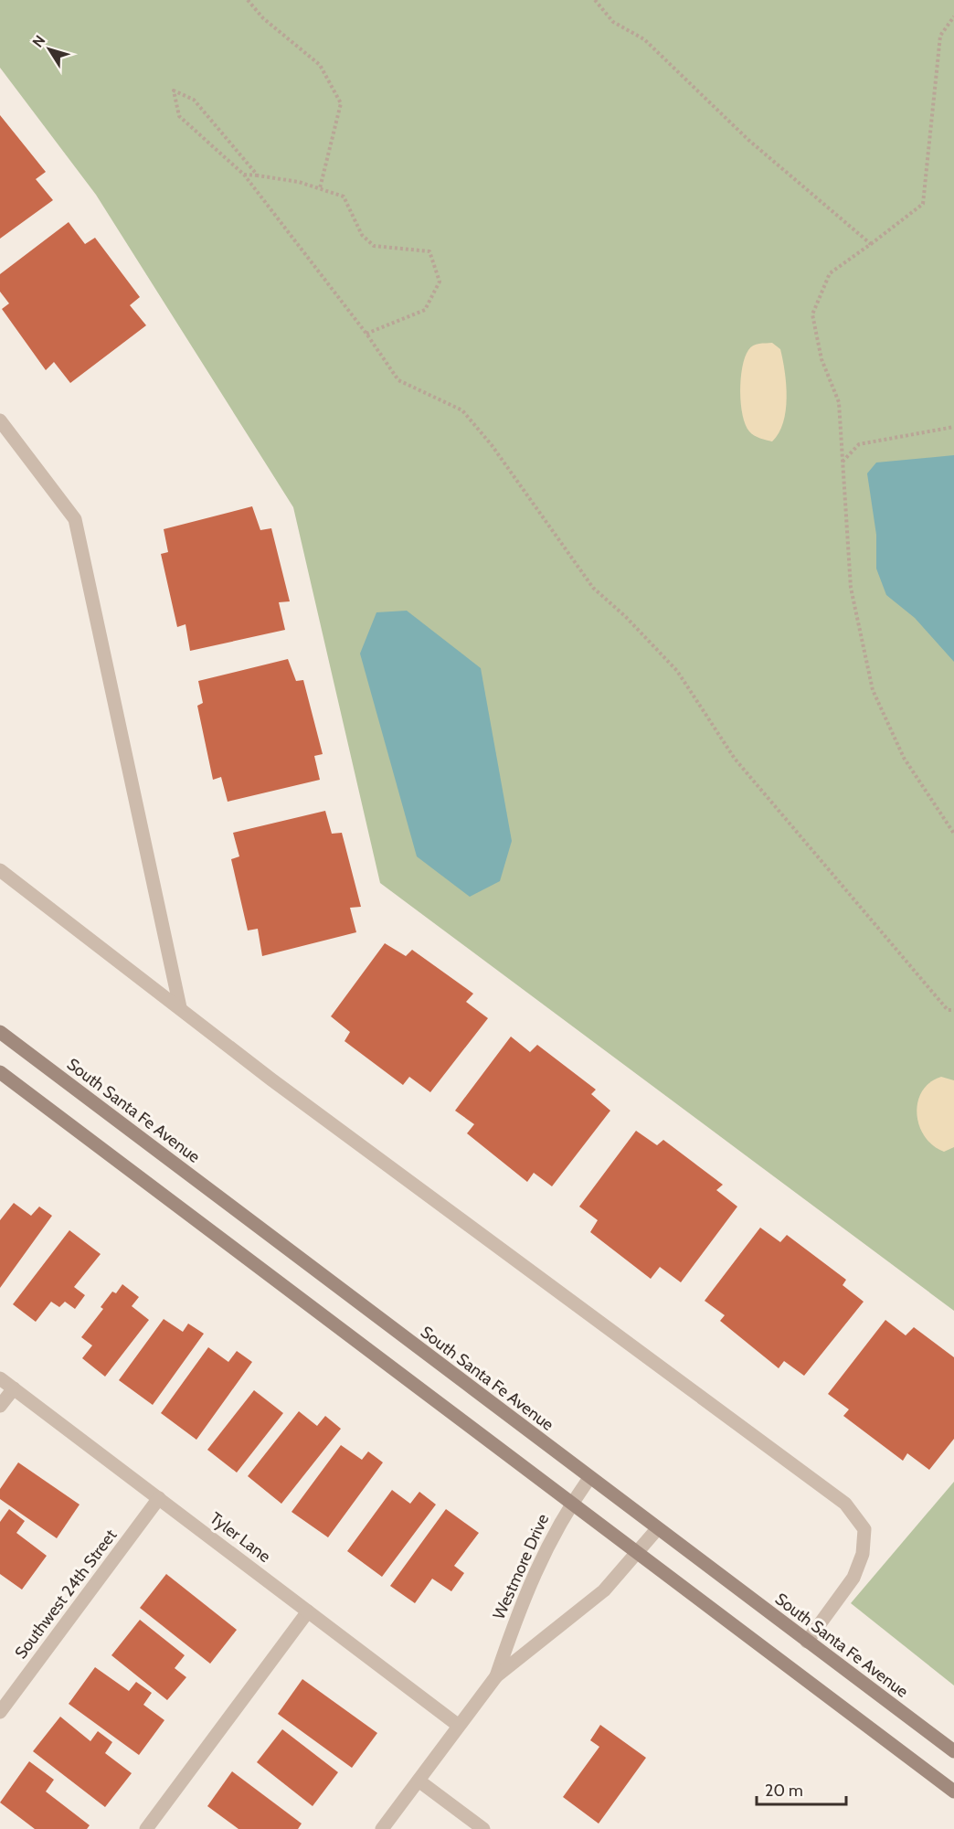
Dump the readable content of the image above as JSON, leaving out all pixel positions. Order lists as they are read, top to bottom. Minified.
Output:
{"streets":{"main road":["South Santa Fe Avenue"],"street":["Tyler Lane","Westmore Drive","Southwest 24th Street"]},"crossings":[["South Santa Fe Avenue","Westmore Drive"],["Tyler Lane","Westmore Drive"],["Tyler Lane","Southwest 24th Street"]],"scale_bar":"20 m","north":"top left"}
